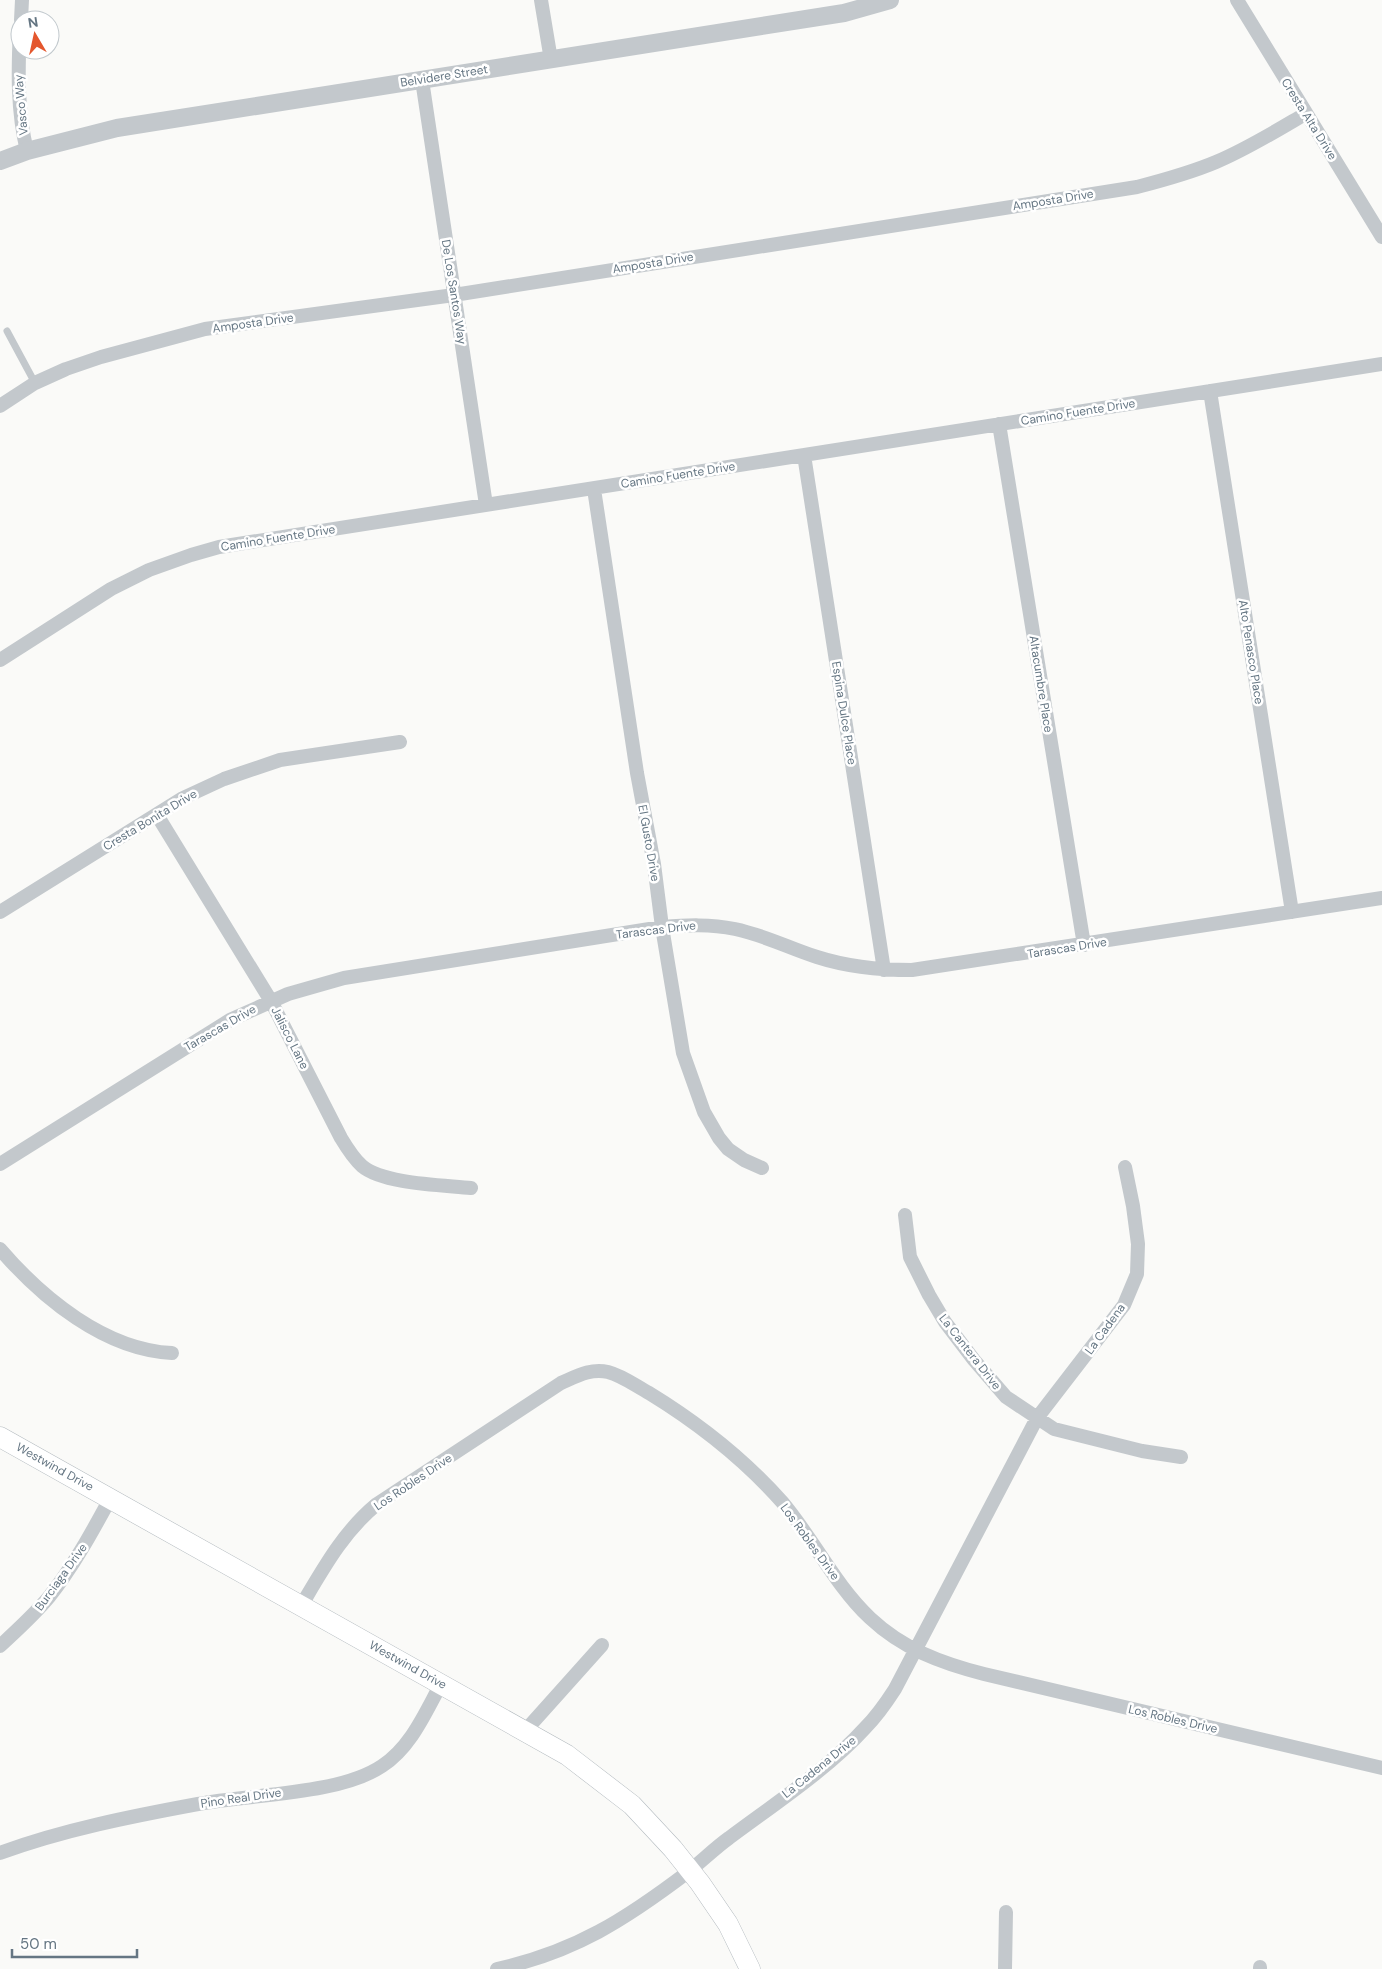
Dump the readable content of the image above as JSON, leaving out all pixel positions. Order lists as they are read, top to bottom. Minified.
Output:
{"streets":{"main road":["Westwind Drive"],"street":["Belvidere Street","Vasco Way","Cresta Alta Drive","Amposta Drive","De Los Santos Way","Camino Fuente Drive","Alto Penasco Place","Altacumbre Place","Espina Dulce Place","Cresta Bonita Drive","El Gusto Drive","Tarascas Drive","Jalisco Lane","La Cadena","La Cantera Drive","Los Robles Drive","Burciaga Drive","La Cadena Drive","Pino Real Drive"]},"crossings":[["Belvidere Street","Vasco Way"],["Belvidere Street","De Los Santos Way"],["Cresta Alta Drive","Amposta Drive"],["Amposta Drive","De Los Santos Way"],["De Los Santos Way","Camino Fuente Drive"],["Camino Fuente Drive","Alto Penasco Place"],["Camino Fuente Drive","Altacumbre Place"],["Camino Fuente Drive","Espina Dulce Place"],["Camino Fuente Drive","El Gusto Drive"],["Alto Penasco Place","Tarascas Drive"],["Altacumbre Place","Tarascas Drive"],["Espina Dulce Place","Tarascas Drive"],["Cresta Bonita Drive","Jalisco Lane"],["El Gusto Drive","Tarascas Drive"],["Tarascas Drive","Jalisco Lane"],["La Cadena","La Cantera Drive"],["La Cadena","La Cadena Drive"],["La Cantera Drive","La Cadena Drive"],["Westwind Drive","Los Robles Drive"],["Westwind Drive","Burciaga Drive"],["Westwind Drive","La Cadena Drive"],["Westwind Drive","Pino Real Drive"],["Los Robles Drive","La Cadena Drive"]],"scale_bar":"50 m","north":"top"}
